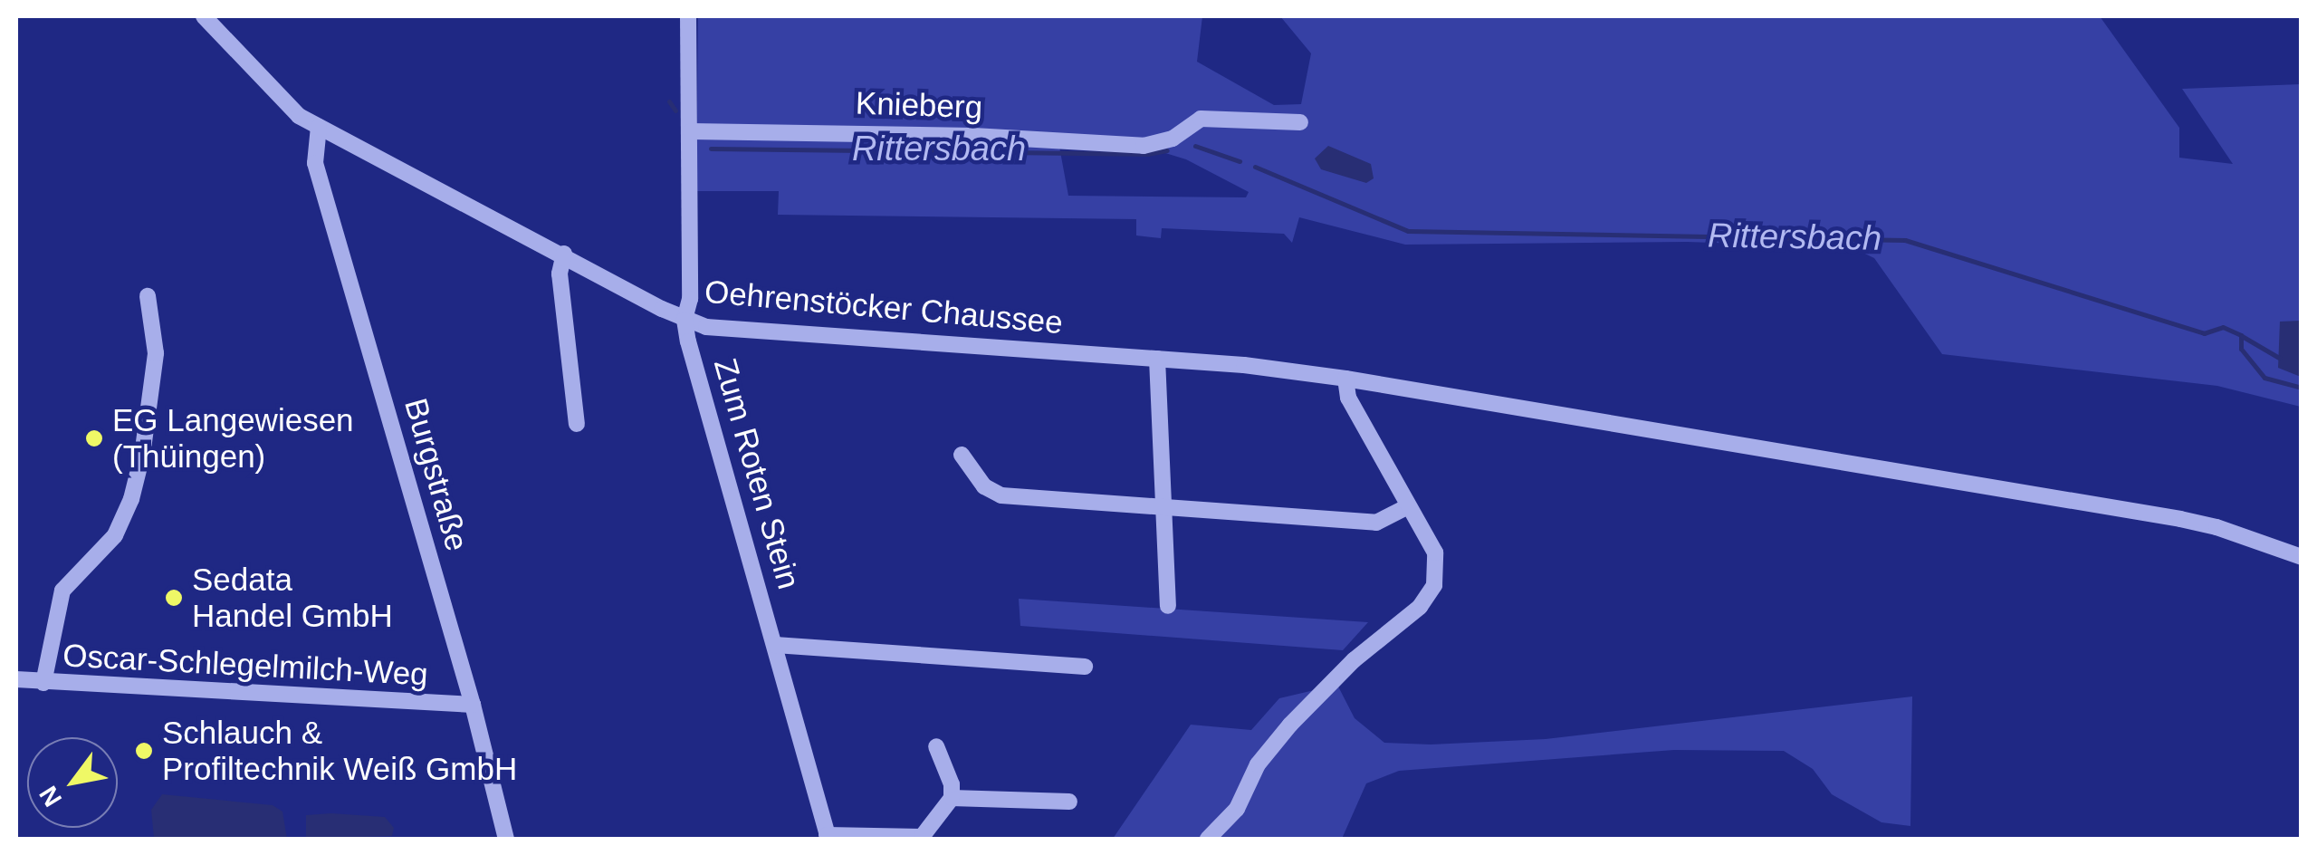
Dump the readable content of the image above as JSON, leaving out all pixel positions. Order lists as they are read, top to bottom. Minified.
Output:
{"streets":{"street":["Knieberg","Oehrenstöcker Chaussee","Zum Roten Stein","Burgstraße","Oscar-Schlegelmilch-Weg"]},"crossings":[["Oehrenstöcker Chaussee","Zum Roten Stein"],["Oehrenstöcker Chaussee","Burgstraße"],["Burgstraße","Oscar-Schlegelmilch-Weg"]],"water":["Rittersbach"],"places":["EG Langewiesen (Thüingen)","Sedata Handel GmbH","Schlauch & Profiltechnik Weiß GmbH"],"north":"bottom left"}
